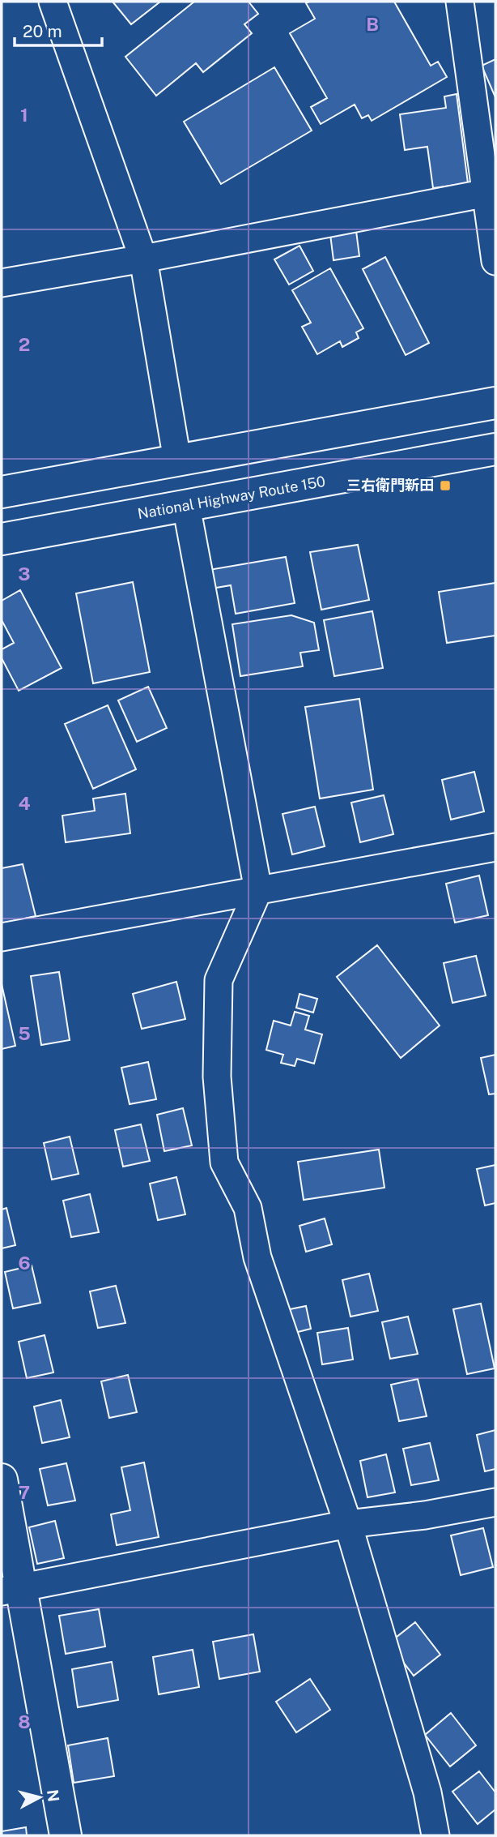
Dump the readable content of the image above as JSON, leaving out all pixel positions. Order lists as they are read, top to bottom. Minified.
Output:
{"streets":{"main road":["National Highway Route 150"]},"places":{"transit":["三右衛門新田"]},"scale_bar":"20 m","north":"right","grid":{"columns":["B"],"rows":["1","2","3","4","5","6","7","8"]}}
